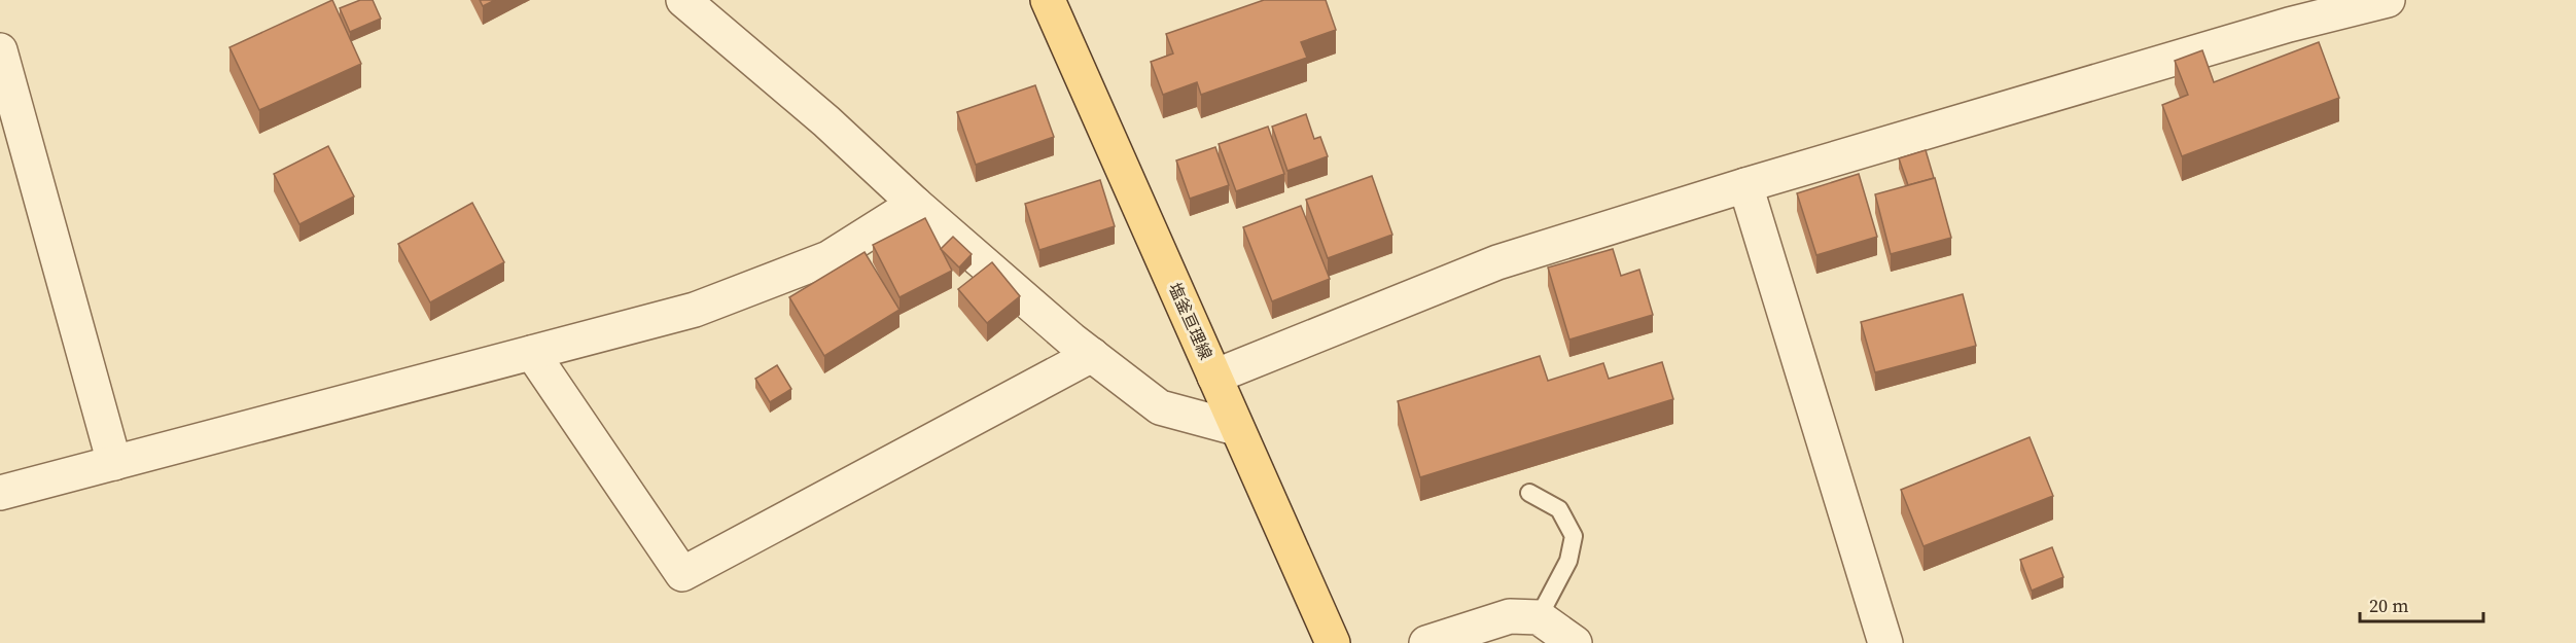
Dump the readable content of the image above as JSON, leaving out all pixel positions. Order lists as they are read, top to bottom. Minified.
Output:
{"streets":{"main road":["塩釜亘理線"]},"scale_bar":"20 m"}
